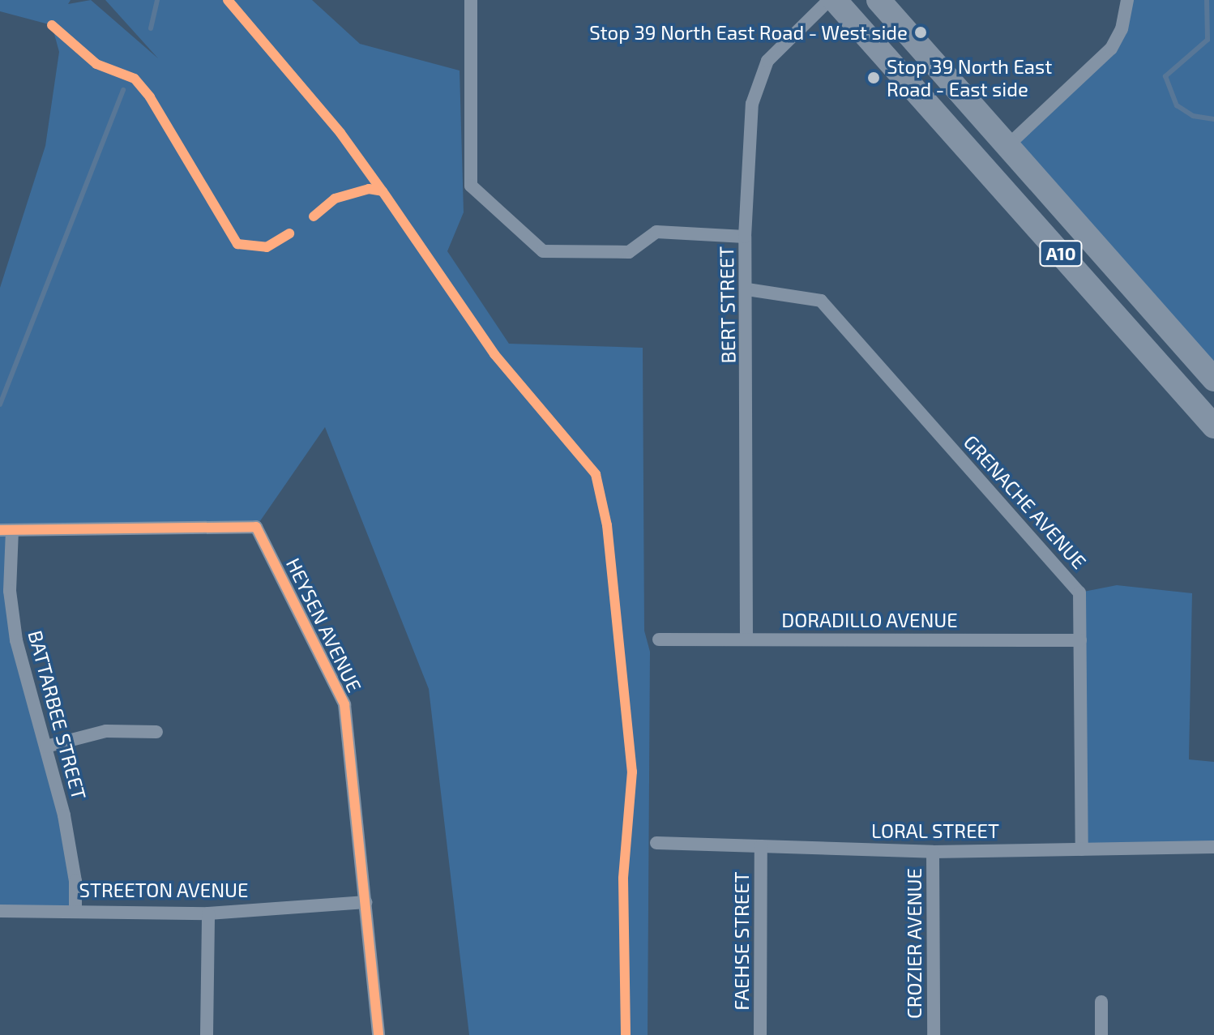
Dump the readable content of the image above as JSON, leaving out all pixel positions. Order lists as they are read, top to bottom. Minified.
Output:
{"streets":{"highway":["A10"],"street":["BERT STREET","GRENACHE AVENUE","DORADILLO AVENUE","HEYSEN AVENUE","BATTARBEE STREET","LORAL STREET","STREETON AVENUE","FAEHSE STREET","CROZIER AVENUE"]},"crossings":[["BERT STREET","GRENACHE AVENUE"],["BERT STREET","DORADILLO AVENUE"],["GRENACHE AVENUE","DORADILLO AVENUE"],["GRENACHE AVENUE","LORAL STREET"],["HEYSEN AVENUE","BATTARBEE STREET"],["HEYSEN AVENUE","STREETON AVENUE"],["BATTARBEE STREET","STREETON AVENUE"],["LORAL STREET","FAEHSE STREET"],["LORAL STREET","CROZIER AVENUE"]],"places":["Stop 39 North East Road - West side","Stop 39 North East Road - East side"]}
